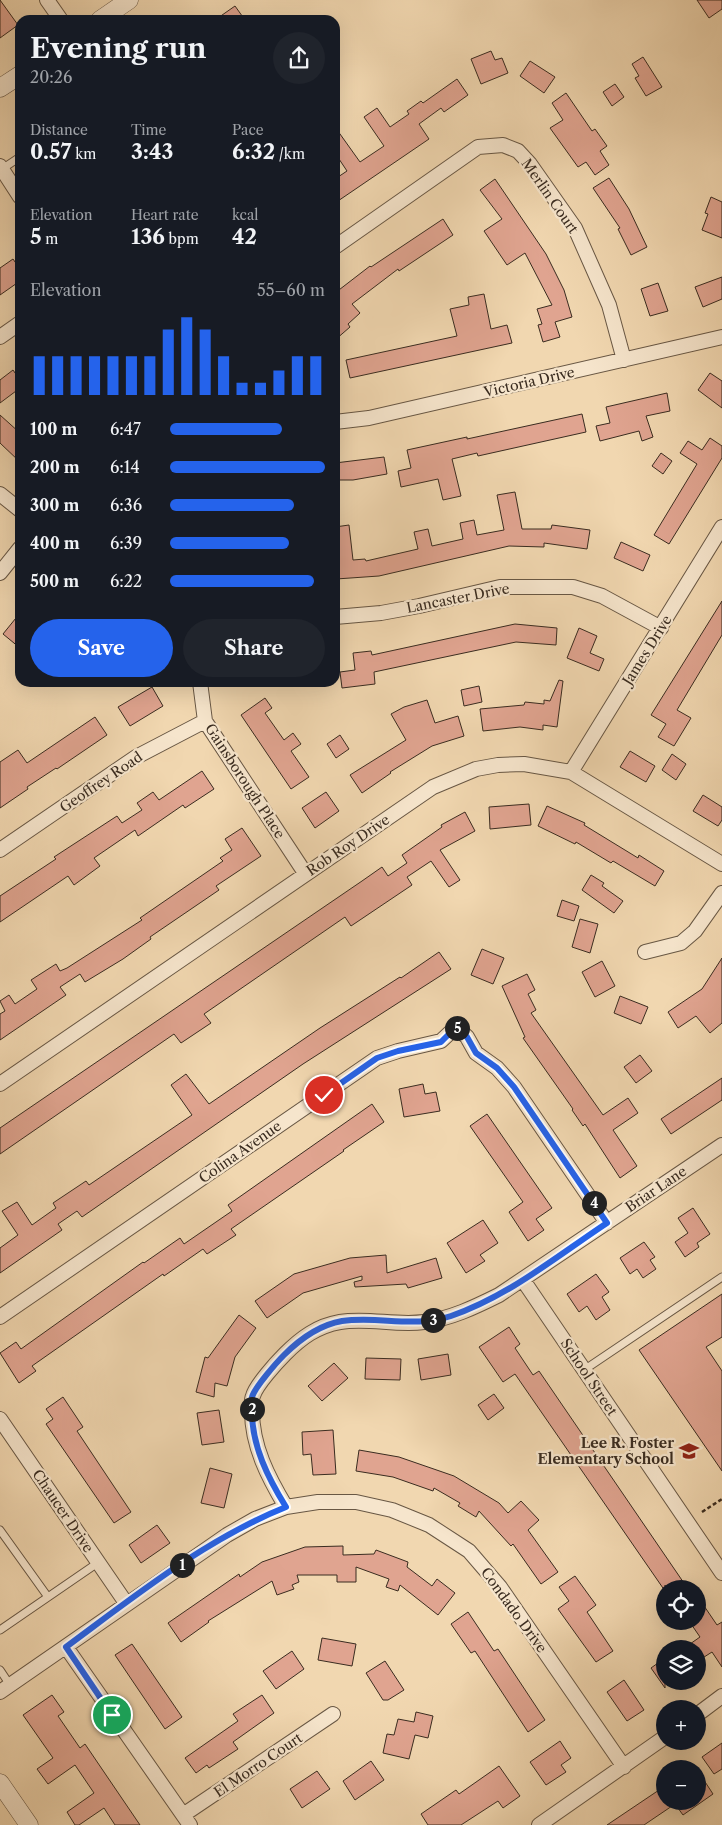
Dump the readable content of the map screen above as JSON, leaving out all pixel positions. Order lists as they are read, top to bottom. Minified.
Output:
{"streets":{"street":["Merlin Court","Victoria Drive","Lancaster Drive","James Drive","Gainsborough Place","Geoffrey Road","Rob Roy Drive","Colina Avenue","Briar Lane","School Street","Chaucer Drive","Condado Drive","El Morro Court"]},"crossings":[["Merlin Court","Victoria Drive"],["Lancaster Drive","James Drive"],["James Drive","Rob Roy Drive"],["Gainsborough Place","Geoffrey Road"],["Gainsborough Place","Rob Roy Drive"],["Colina Avenue","Briar Lane"],["Briar Lane","School Street"],["Briar Lane","Condado Drive"],["Chaucer Drive","Condado Drive"]],"places":{"school or university":["Lee R. Foster Elementary School"]},"page":{"heading":["Evening run","20:26"],"stats":[["Distance","0.57 km"],["Time","3:43"],["Pace","6:32 /km"],["Elevation","5 m"],["Heart rate","136 bpm"],["kcal","42"]],"chart":["Elevation","55–60 m"],"list":[{"name":"100 m","note":"6:47"},{"name":"200 m","note":"6:14"},{"name":"300 m","note":"6:36"},{"name":"400 m","note":"6:39"},{"name":"500 m","note":"6:22"}],"buttons":["Save","Share"],"pins":["5","4","3","2","1"],"map_buttons":["+","−"]}}
